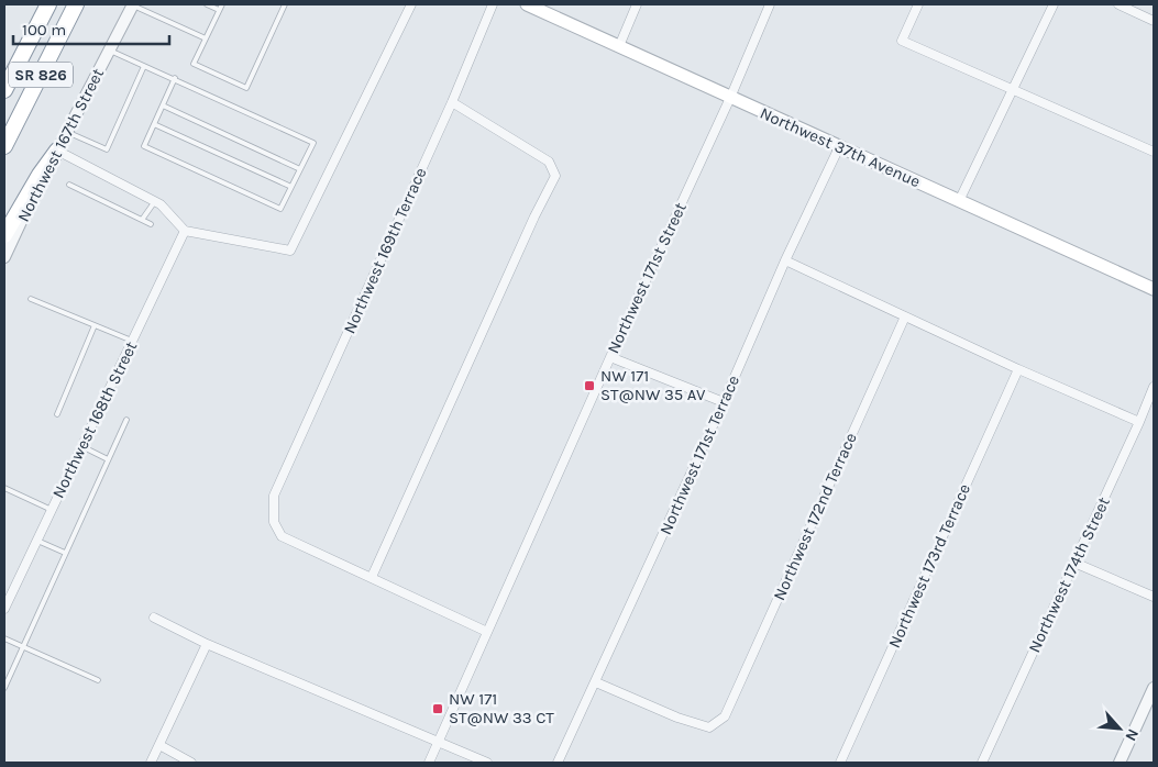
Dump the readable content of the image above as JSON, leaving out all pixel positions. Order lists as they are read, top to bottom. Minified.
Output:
{"streets":{"highway":["SR 826"],"main road":["Northwest 37th Avenue"],"street":["Northwest 167th Street","Northwest 169th Terrace","Northwest 171st Street","Northwest 168th Street","Northwest 171st Terrace","Northwest 172nd Terrace","Northwest 173rd Terrace","Northwest 174th Street"]},"crossings":[["Northwest 37th Avenue","Northwest 171st Street"],["Northwest 37th Avenue","Northwest 171st Terrace"],["Northwest 171st Terrace","Northwest 172nd Terrace"]],"places":{"transit":["NW 171 ST@NW 35 AV","NW 171 ST@NW 33 CT"]},"scale_bar":"100 m","north":"bottom right"}
